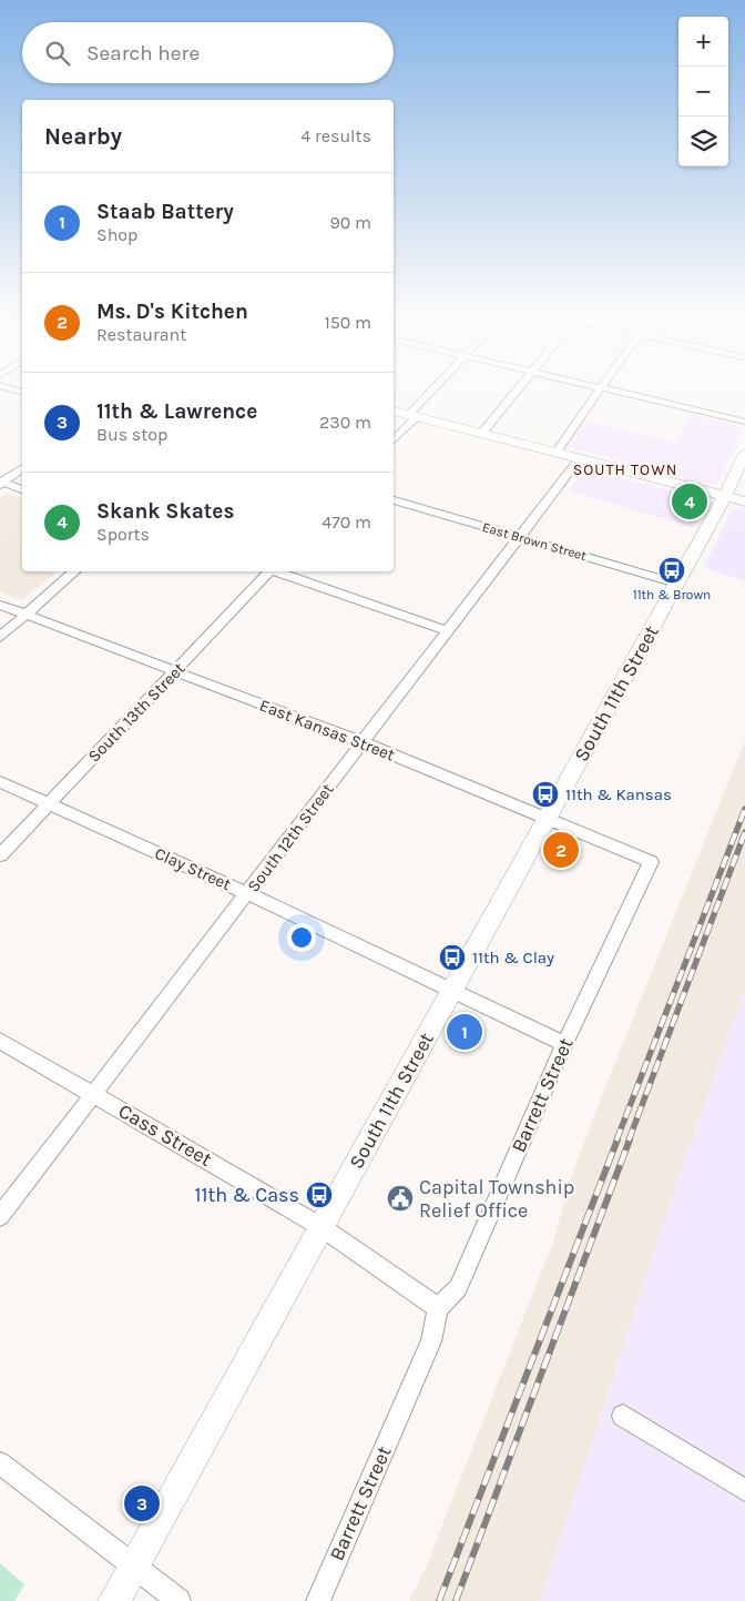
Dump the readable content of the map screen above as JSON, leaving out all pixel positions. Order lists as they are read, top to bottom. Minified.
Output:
{"streets":{"street":["East Brown Street","South 11th Street","South 13th Street","East Kansas Street","South 12th Street","Clay Street","Barrett Street","Cass Street"]},"crossings":[["East Brown Street","South 11th Street"],["East Brown Street","South 12th Street"],["South 11th Street","East Kansas Street"],["South 11th Street","Clay Street"],["South 11th Street","Cass Street"],["South 13th Street","East Kansas Street"],["South 13th Street","Clay Street"],["East Kansas Street","South 12th Street"],["East Kansas Street","Barrett Street"],["South 12th Street","Clay Street"],["South 12th Street","Cass Street"],["Clay Street","Barrett Street"],["Barrett Street","Cass Street"]],"districts":["SOUTH TOWN"],"places":{"bus stop":["11th & Brown","11th & Kansas","11th & Clay","11th & Cass"],"public building":["Capital Township Relief Office"]},"page":{"map_buttons":["+","−"],"search":"Search here","heading":["Nearby","4 results"],"list":[{"mark":"1","name":"Staab Battery","note":"Shop","value":"90 m"},{"mark":"2","name":"Ms. D's Kitchen","note":"Restaurant","value":"150 m"},{"mark":"3","name":"11th & Lawrence","note":"Bus stop","value":"230 m"},{"mark":"4","name":"Skank Skates","note":"Sports","value":"470 m"}],"pins":["4","2","1","3"]}}
